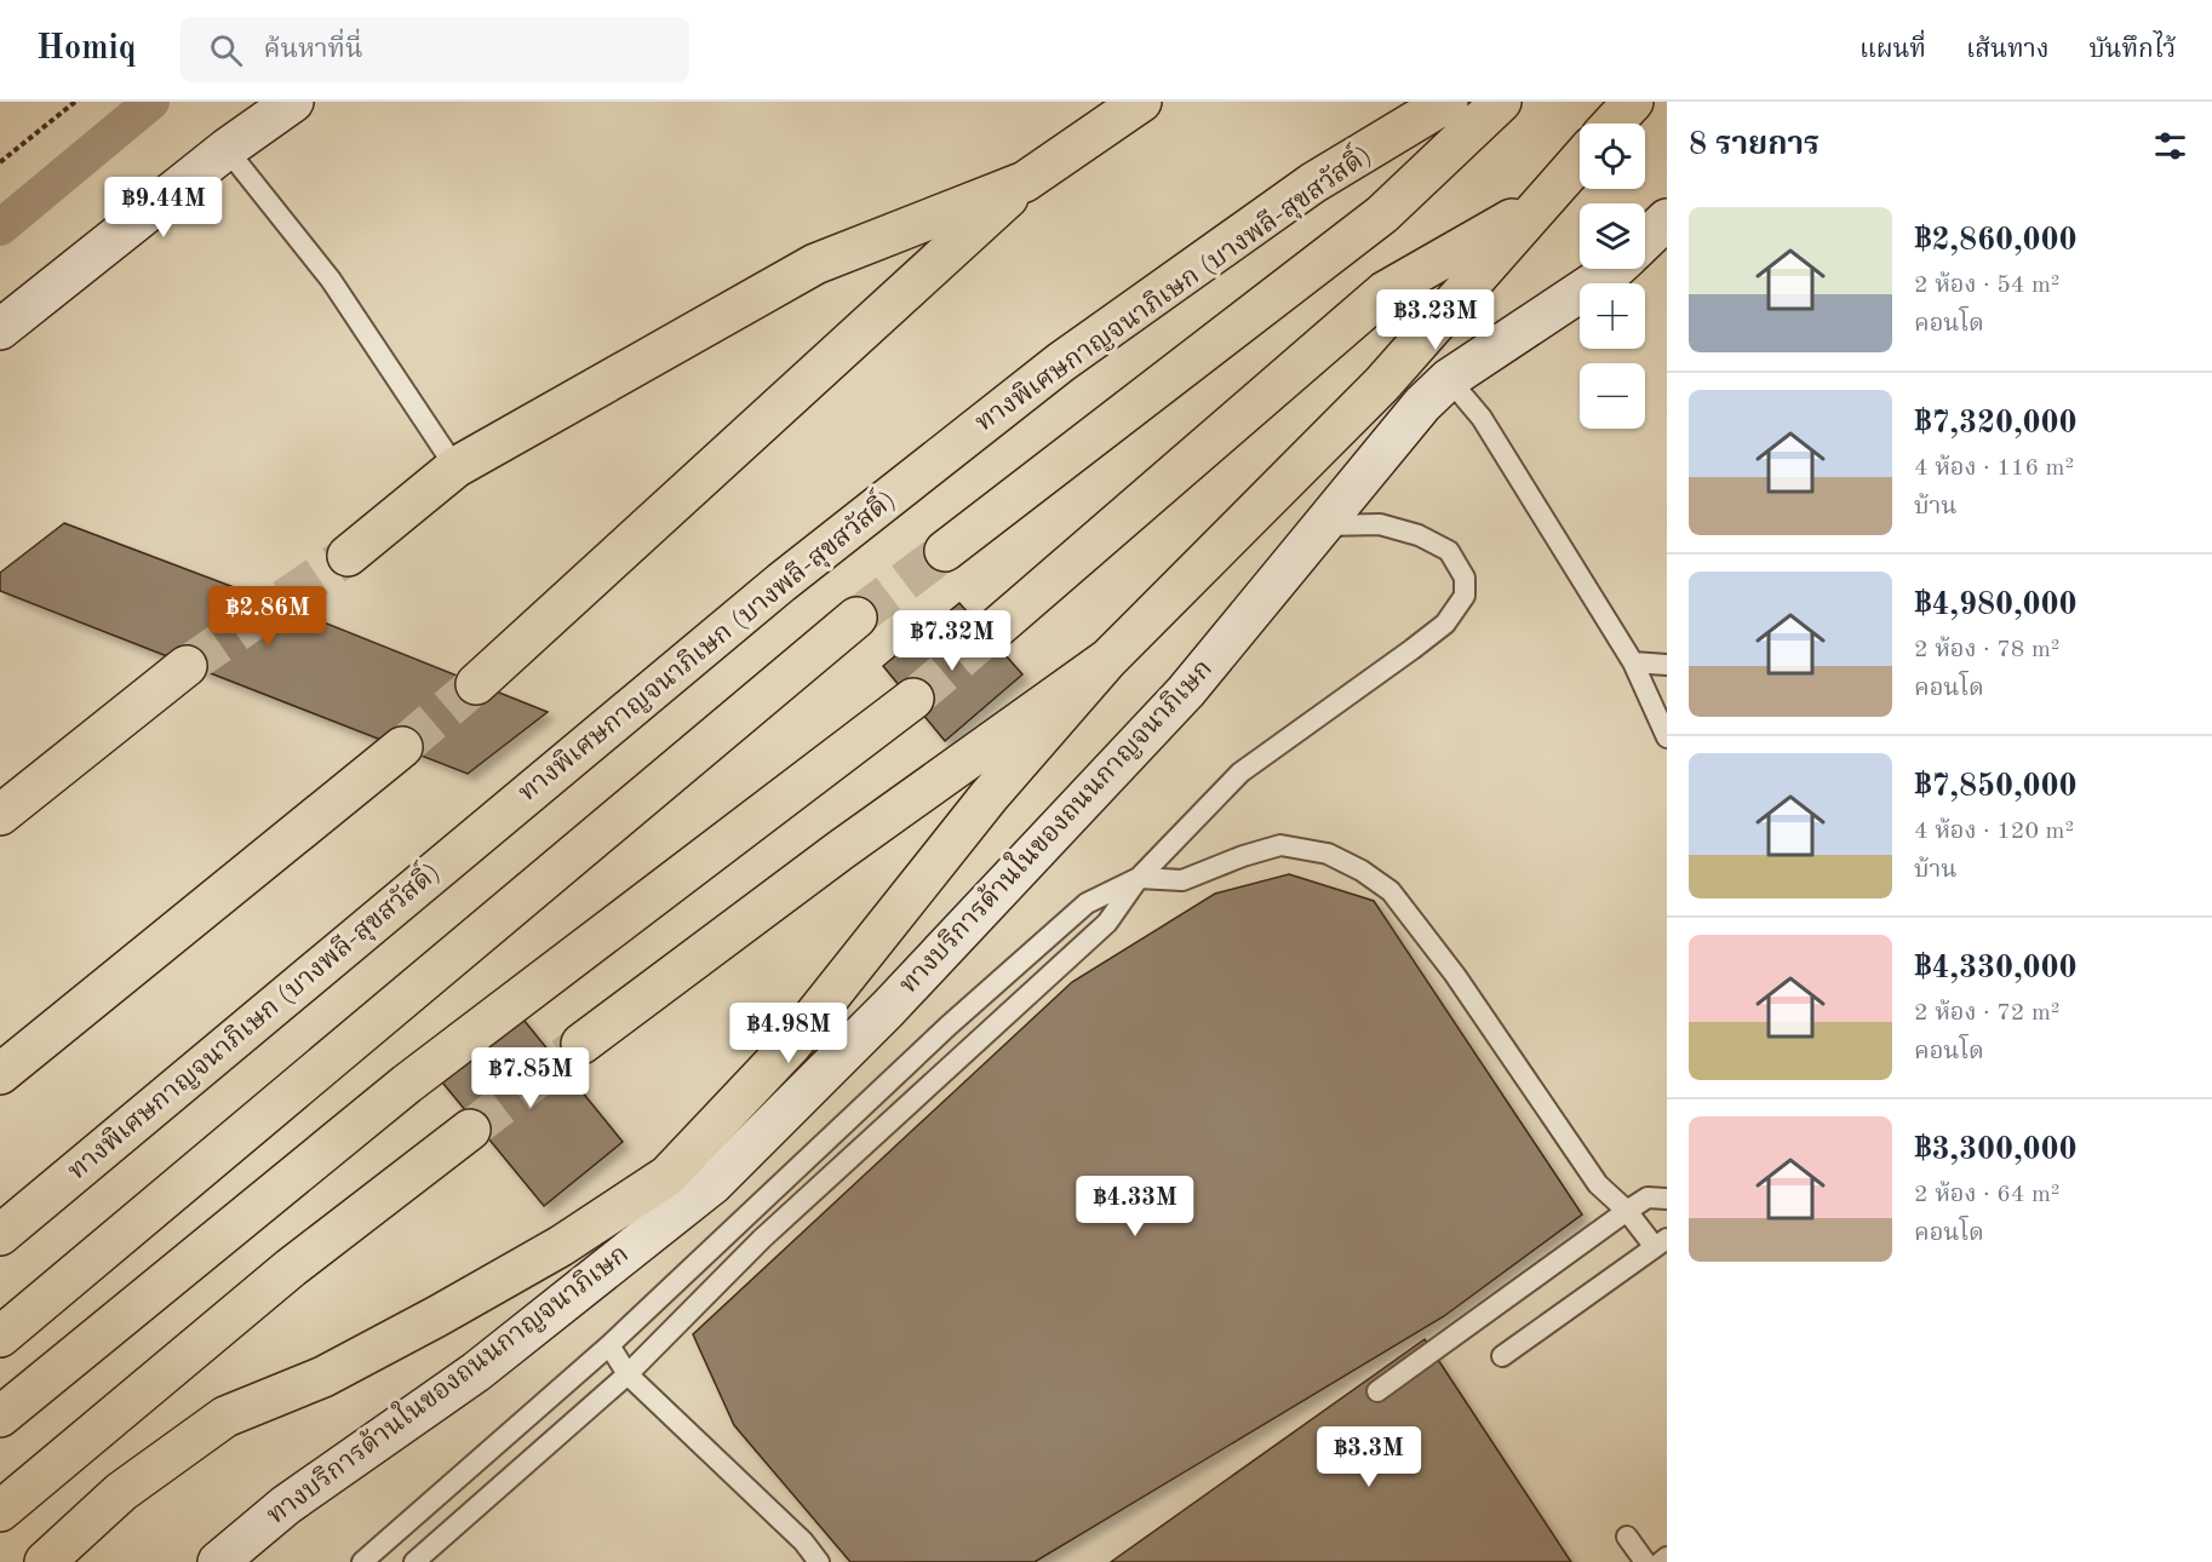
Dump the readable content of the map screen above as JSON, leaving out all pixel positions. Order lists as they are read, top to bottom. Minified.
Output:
{"streets":{"highway":["ทางพิเศษกาญจนาภิเษก (บางพลี-สุขสวัสดิ์)"],"main road":["ทางบริการด้านในของถนนกาญจนาภิเษก"]},"page":{"header":"Homiq","search":"ค้นหาที่นี่","nav":["แผนที่","เส้นทาง","บันทึกไว้"],"heading":"8 รายการ","map_buttons":["+","−"],"price":["฿9.44M","฿3.23M","฿2.86M","฿7.32M","฿4.98M","฿7.85M","฿4.33M","฿3.3M"],"list":[{"name":"฿2,860,000","note":"2 ห้อง · 54 m² · คอนโด"},{"name":"฿7,320,000","note":"4 ห้อง · 116 m² · บ้าน"},{"name":"฿4,980,000","note":"2 ห้อง · 78 m² · คอนโด"},{"name":"฿7,850,000","note":"4 ห้อง · 120 m² · บ้าน"},{"name":"฿4,330,000","note":"2 ห้อง · 72 m² · คอนโด"},{"name":"฿3,300,000","note":"2 ห้อง · 64 m² · คอนโด"}]}}
